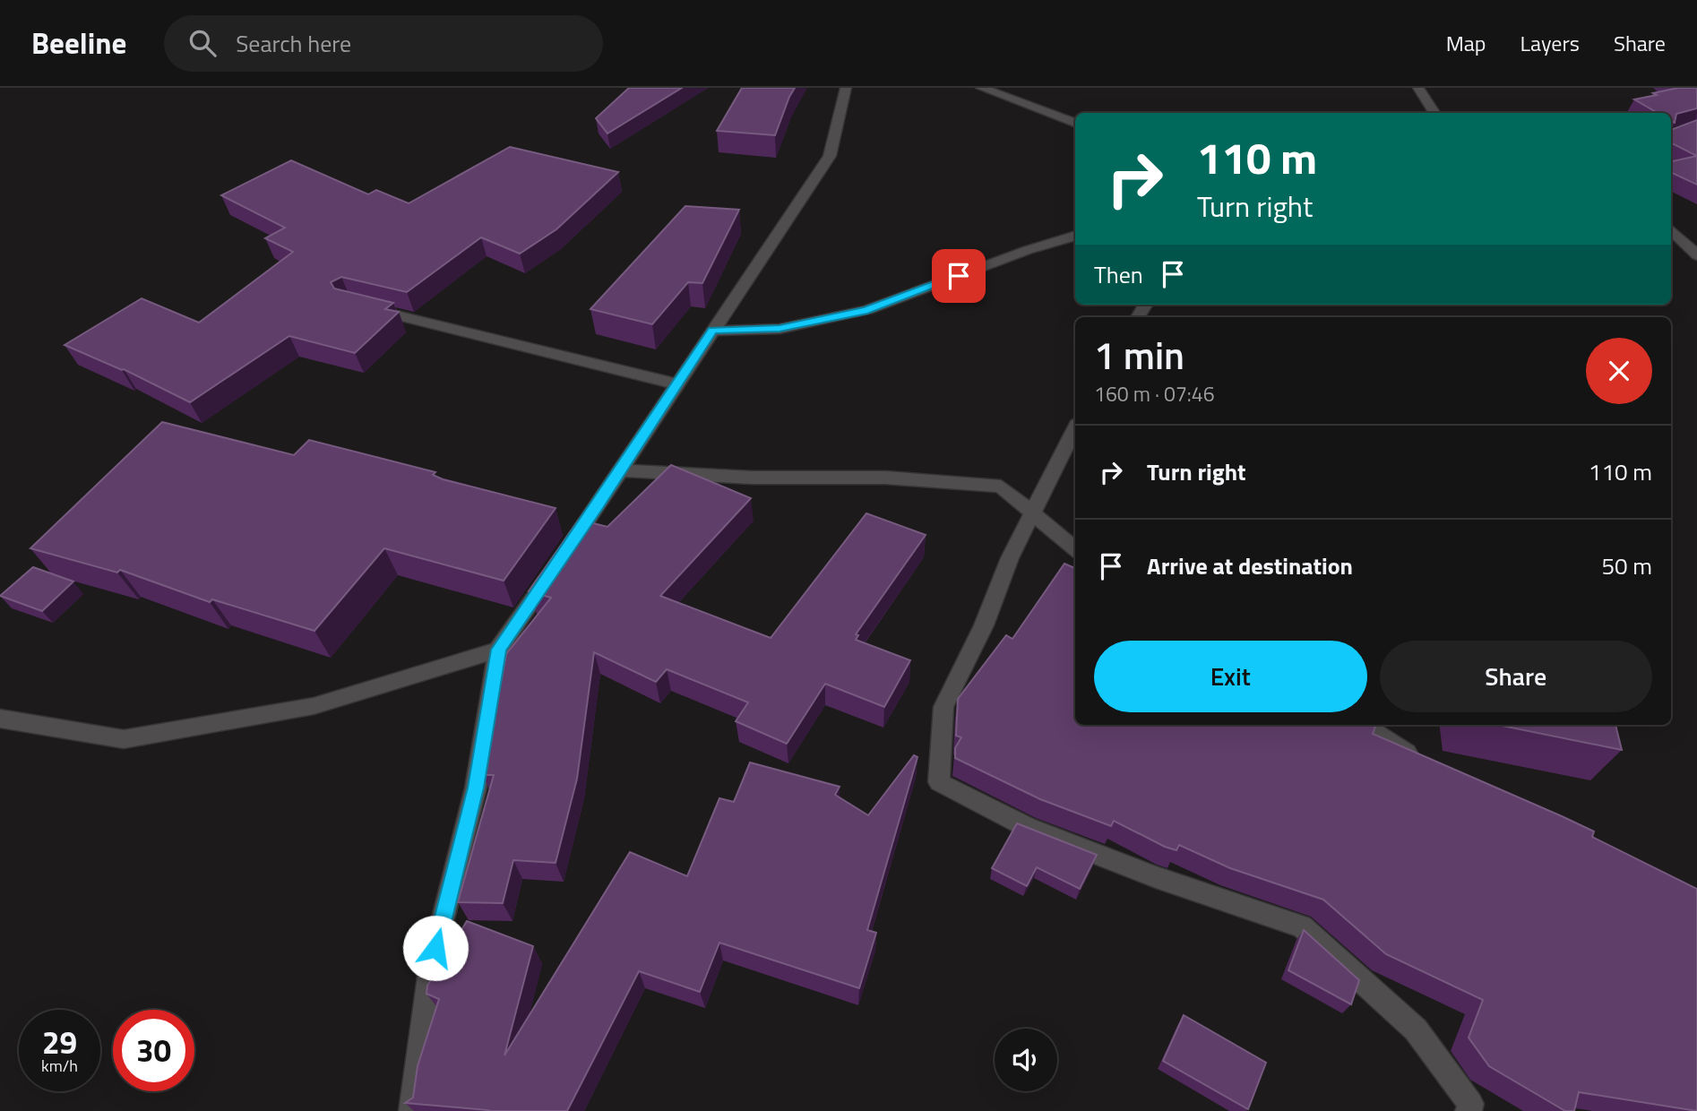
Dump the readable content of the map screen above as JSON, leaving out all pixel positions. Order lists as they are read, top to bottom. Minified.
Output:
{"page":{"header":"Beeline","search":"Search here","nav":["Map","Layers","Share"],"turn":["110 m","Turn right"],"then":"Then","heading":["1 min","160 m · 07:46"],"list":[{"name":"Turn right","value":"110 m"},{"name":"Arrive at destination","value":"50 m"}],"buttons":["Exit","Share"],"speed":"29 km/h","limit":"30"}}
